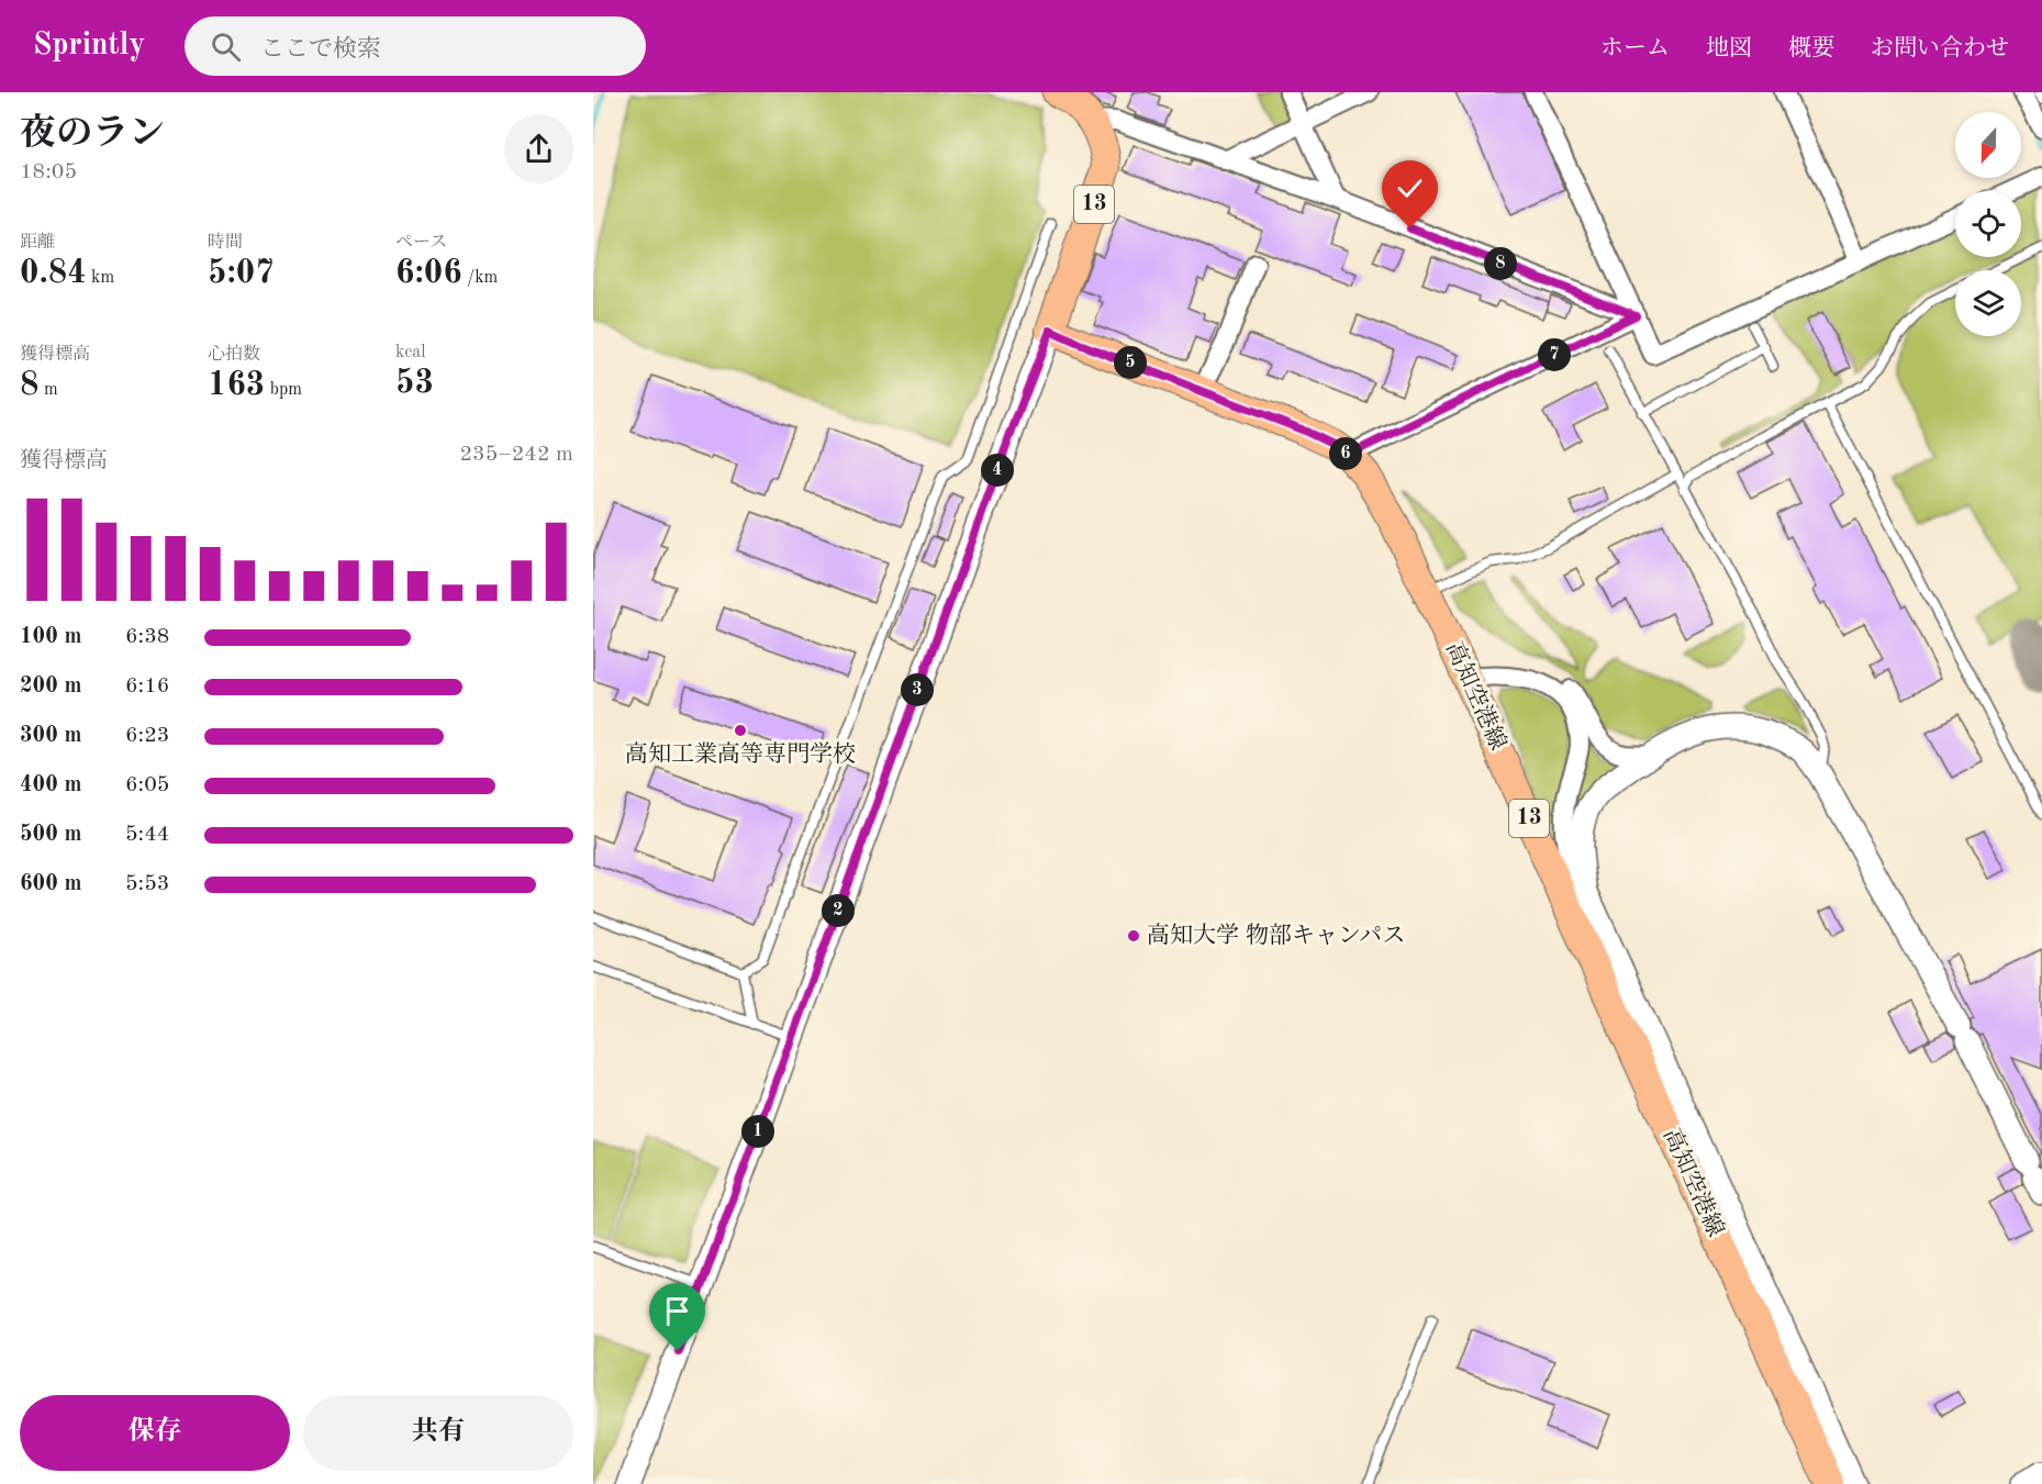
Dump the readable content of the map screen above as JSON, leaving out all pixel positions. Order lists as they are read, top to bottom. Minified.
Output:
{"streets":{"main road":["13","高知空港線"]},"crossings":[["13","高知空港線"]],"places":["高知工業高等専門学校","高知大学 物部キャンパス"],"north":"bottom","page":{"header":"Sprintly","search":"ここで検索","nav":["ホーム","地図","概要","お問い合わせ"],"heading":["夜のラン","18:05"],"stats":[["距離","0.84 km"],["時間","5:07"],["ペース","6:06 /km"],["獲得標高","8 m"],["心拍数","163 bpm"],["kcal","53"]],"pins":["8","7","5","6","4","3","2","1"],"chart":["獲得標高","235–242 m"],"list":[{"name":"100 m","note":"6:38"},{"name":"200 m","note":"6:16"},{"name":"300 m","note":"6:23"},{"name":"400 m","note":"6:05"},{"name":"500 m","note":"5:44"},{"name":"600 m","note":"5:53"}],"buttons":["保存","共有"]}}
